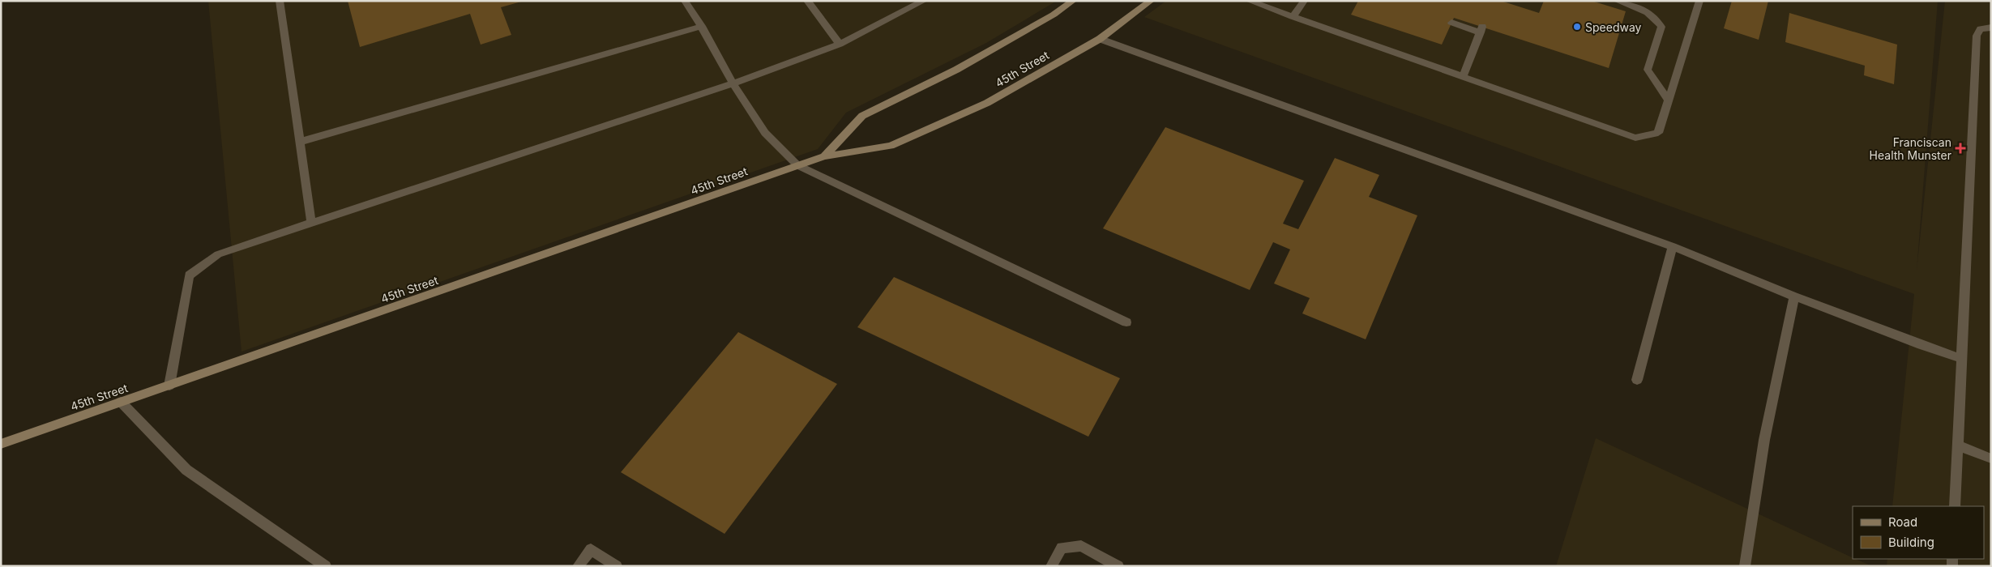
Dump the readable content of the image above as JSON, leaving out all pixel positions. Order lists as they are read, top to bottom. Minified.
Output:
{"streets":{"main road":["45th Street"]},"places":{"other":["Speedway"],"health":["Franciscan Health Munster"]},"legend":["Road","Building"]}
